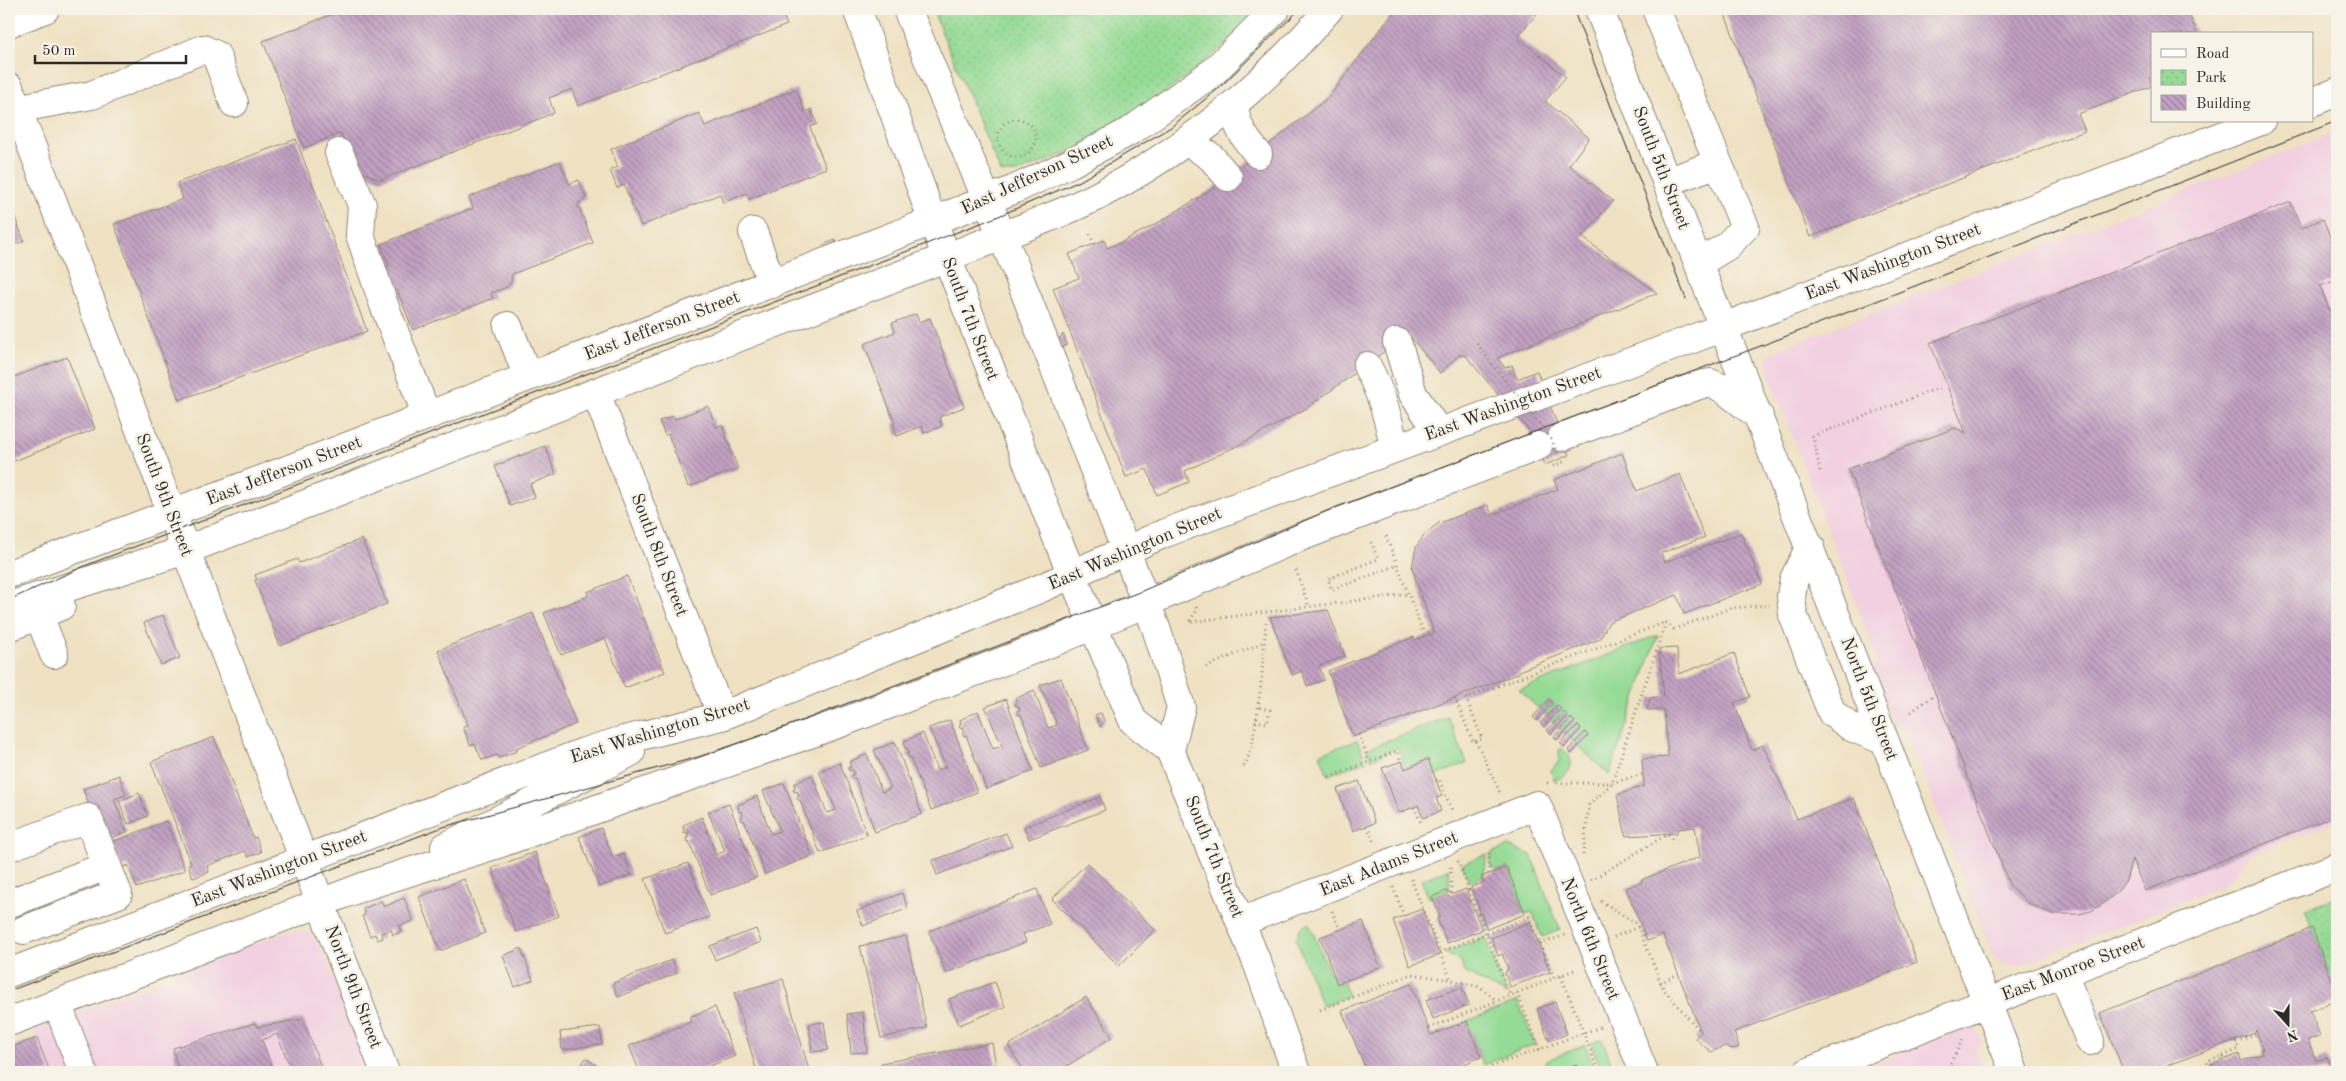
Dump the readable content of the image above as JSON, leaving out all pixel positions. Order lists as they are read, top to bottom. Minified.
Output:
{"streets":{"main road":["South 5th Street","East Jefferson Street","East Washington Street","South 7th Street","South 9th Street","South 8th Street","North 5th Street","East Adams Street","North 6th Street","East Monroe Street","North 9th Street"]},"crossings":[["South 5th Street","East Washington Street"],["South 5th Street","North 5th Street"],["East Jefferson Street","South 7th Street"],["East Jefferson Street","South 9th Street"],["East Washington Street","South 7th Street"],["East Washington Street","South 9th Street"],["East Washington Street","South 8th Street"],["East Washington Street","North 5th Street"],["South 7th Street","East Adams Street"],["South 9th Street","North 9th Street"],["North 5th Street","East Monroe Street"],["East Adams Street","North 6th Street"]],"legend":["Road","Park","Building"],"scale_bar":"50 m","north":"bottom"}
